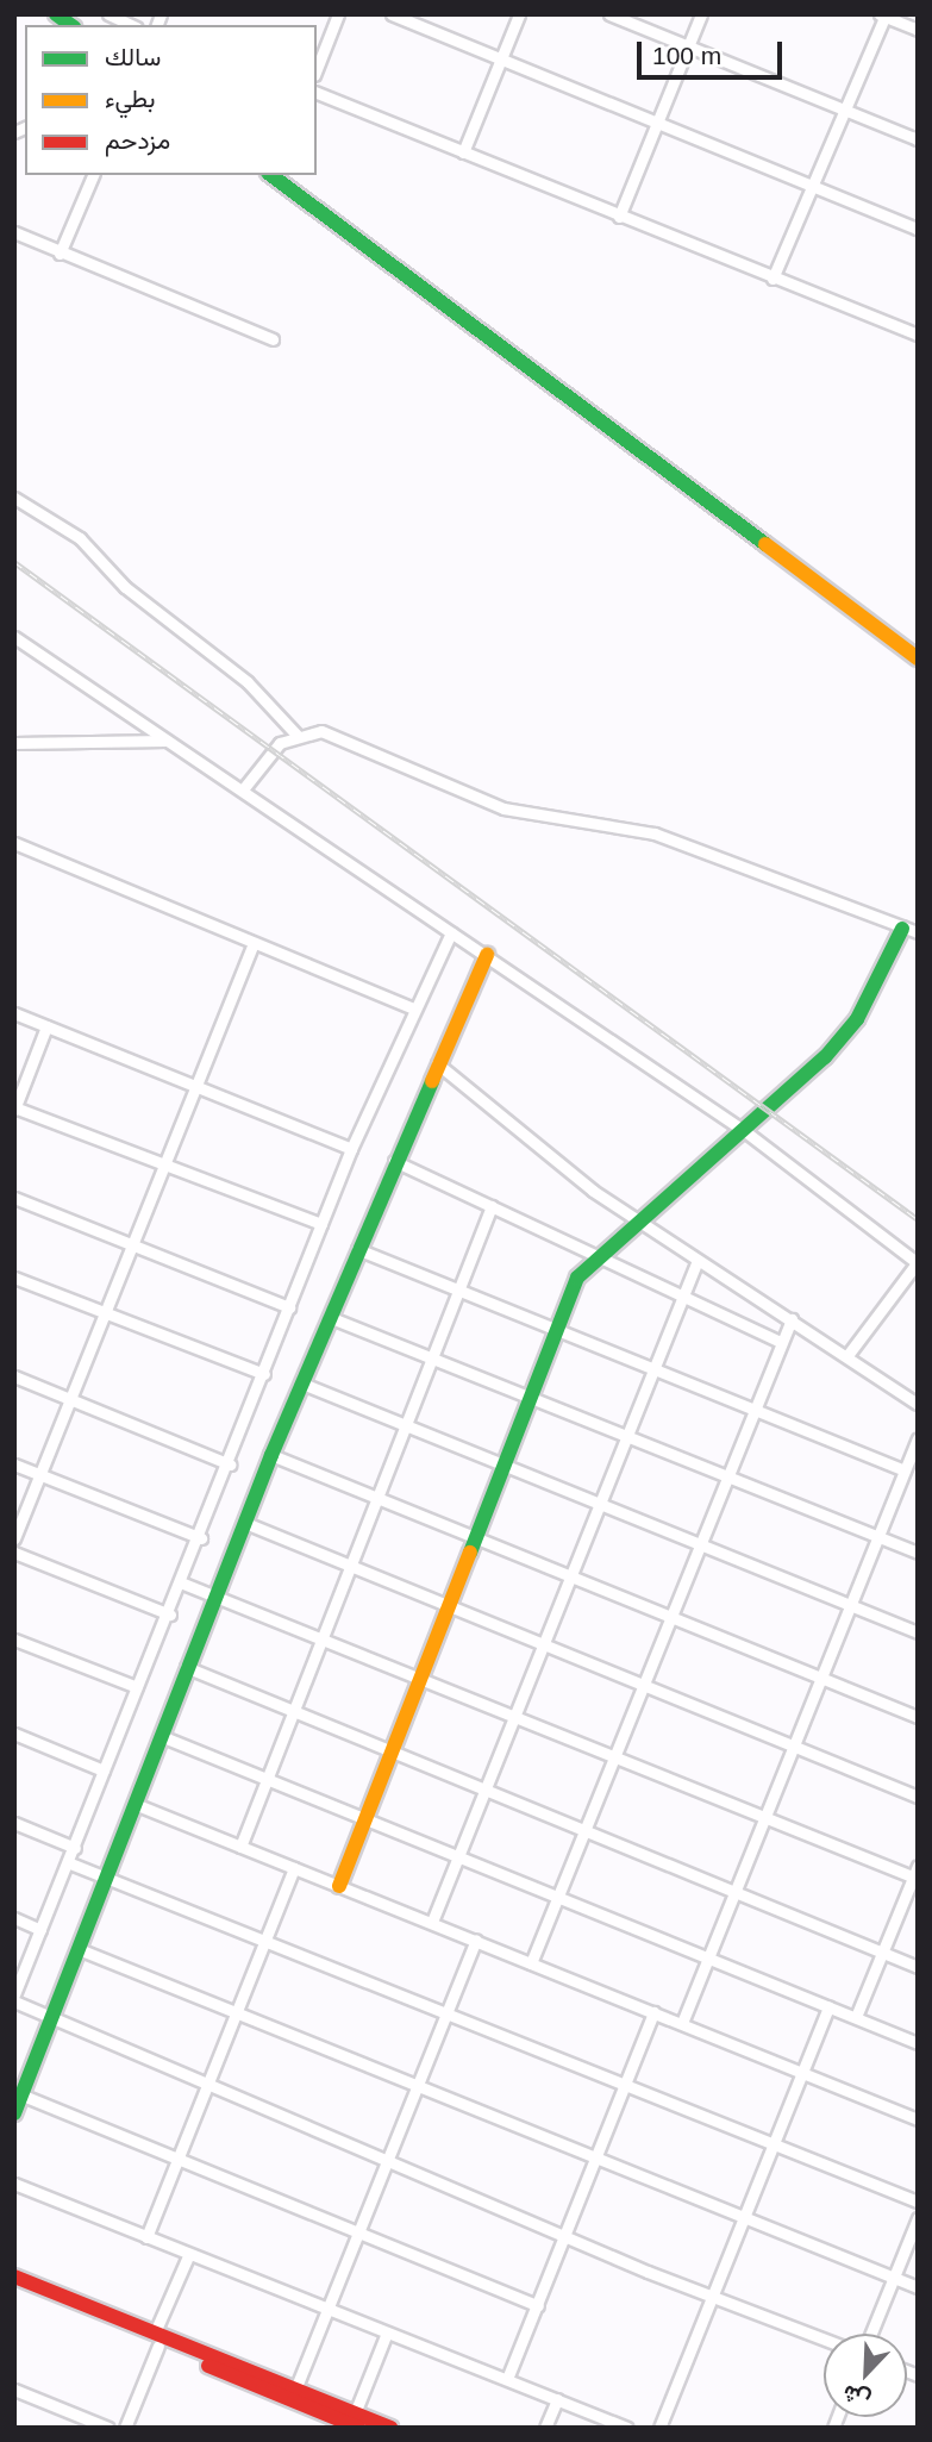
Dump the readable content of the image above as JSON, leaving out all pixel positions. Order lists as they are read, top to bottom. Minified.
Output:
{"legend":["سالك","بطيء","مزدحم"],"scale_bar":"100 m","north":"bottom left"}
